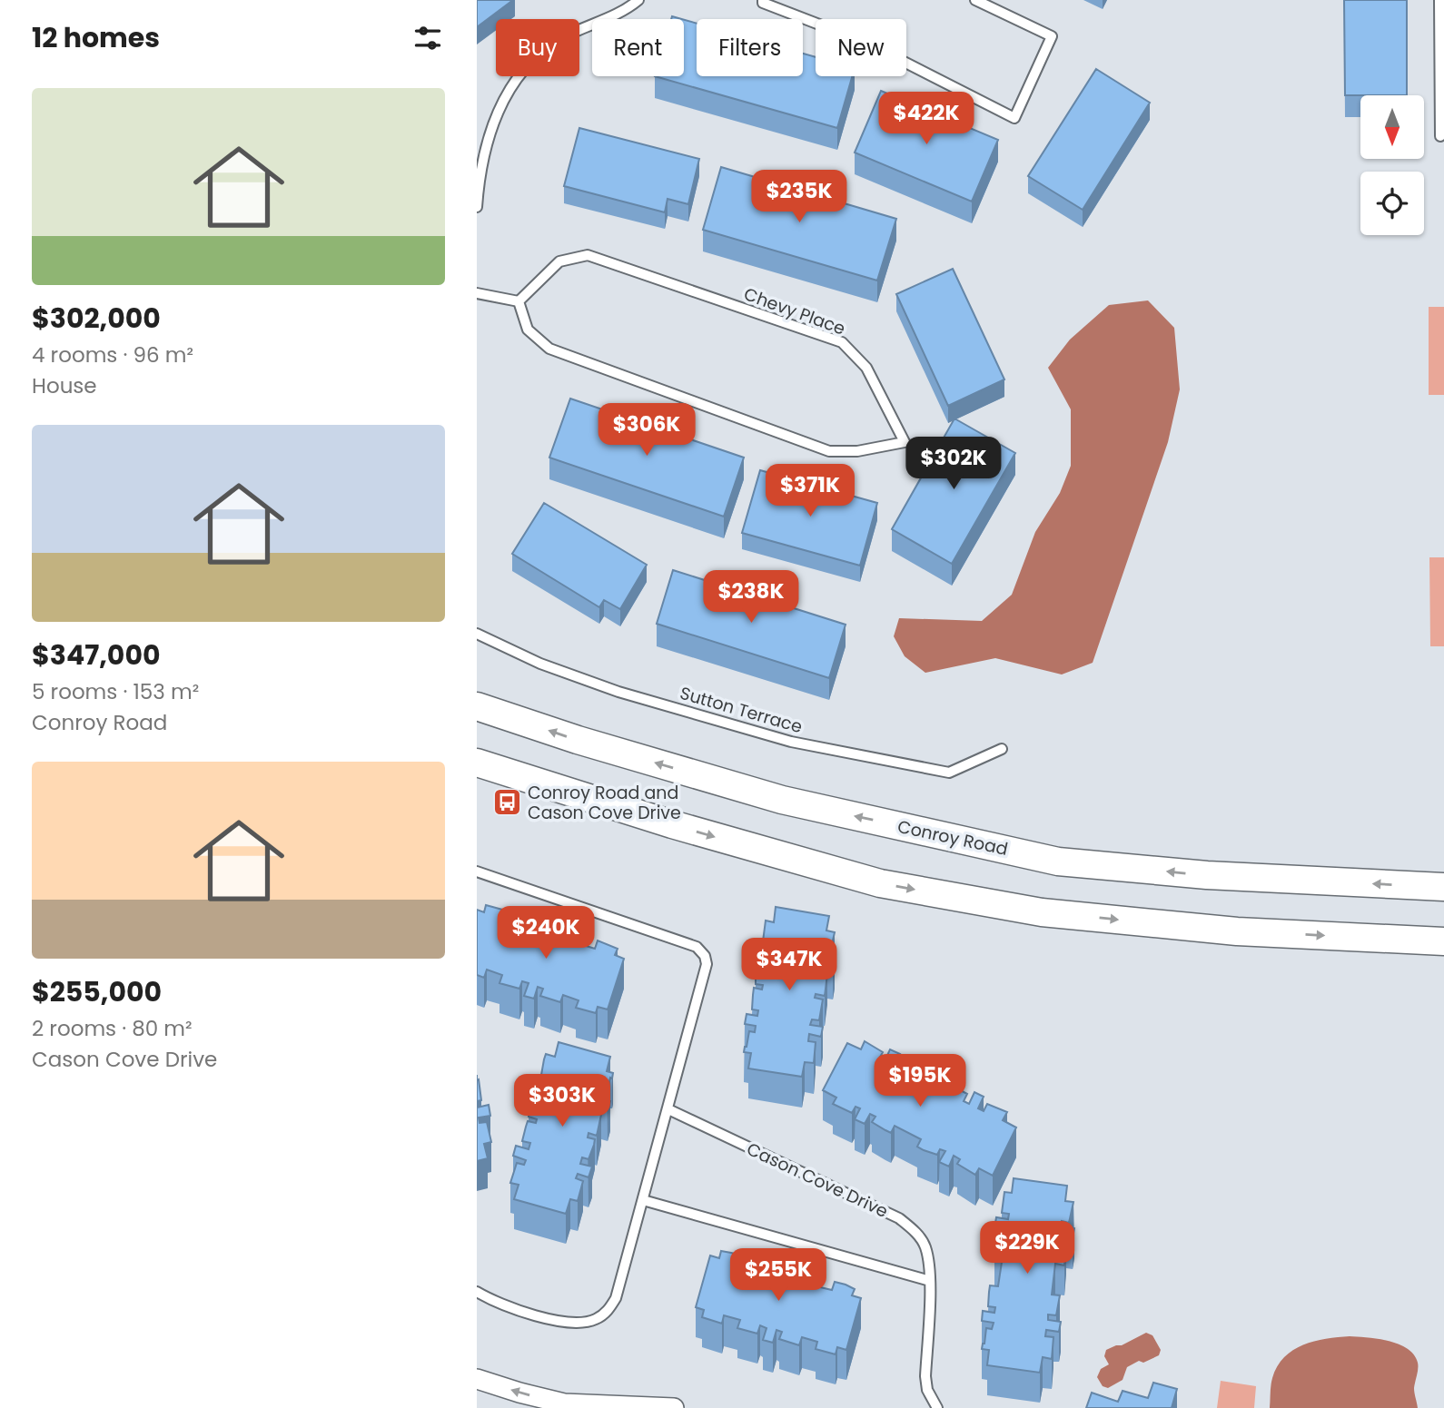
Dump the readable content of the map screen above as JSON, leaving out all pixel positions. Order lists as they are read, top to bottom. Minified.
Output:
{"streets":{"main road":["Conroy Road"],"lane":["Chevy Place","Sutton Terrace","Cason Cove Drive"]},"places":{"bus stop":["Conroy Road and Cason Cove Drive"]},"north":"bottom","page":{"heading":"12 homes","chip":["Buy","Rent","Filters","New"],"list":[{"name":"$302,000","note":"4 rooms · 96 m² · House"},{"name":"$347,000","note":"5 rooms · 153 m² · Conroy Road"},{"name":"$255,000","note":"2 rooms · 80 m² · Cason Cove Drive"}],"price":["$422K","$235K","$306K","$302K","$371K","$238K","$240K","$347K","$195K","$303K","$229K","$255K"]}}
